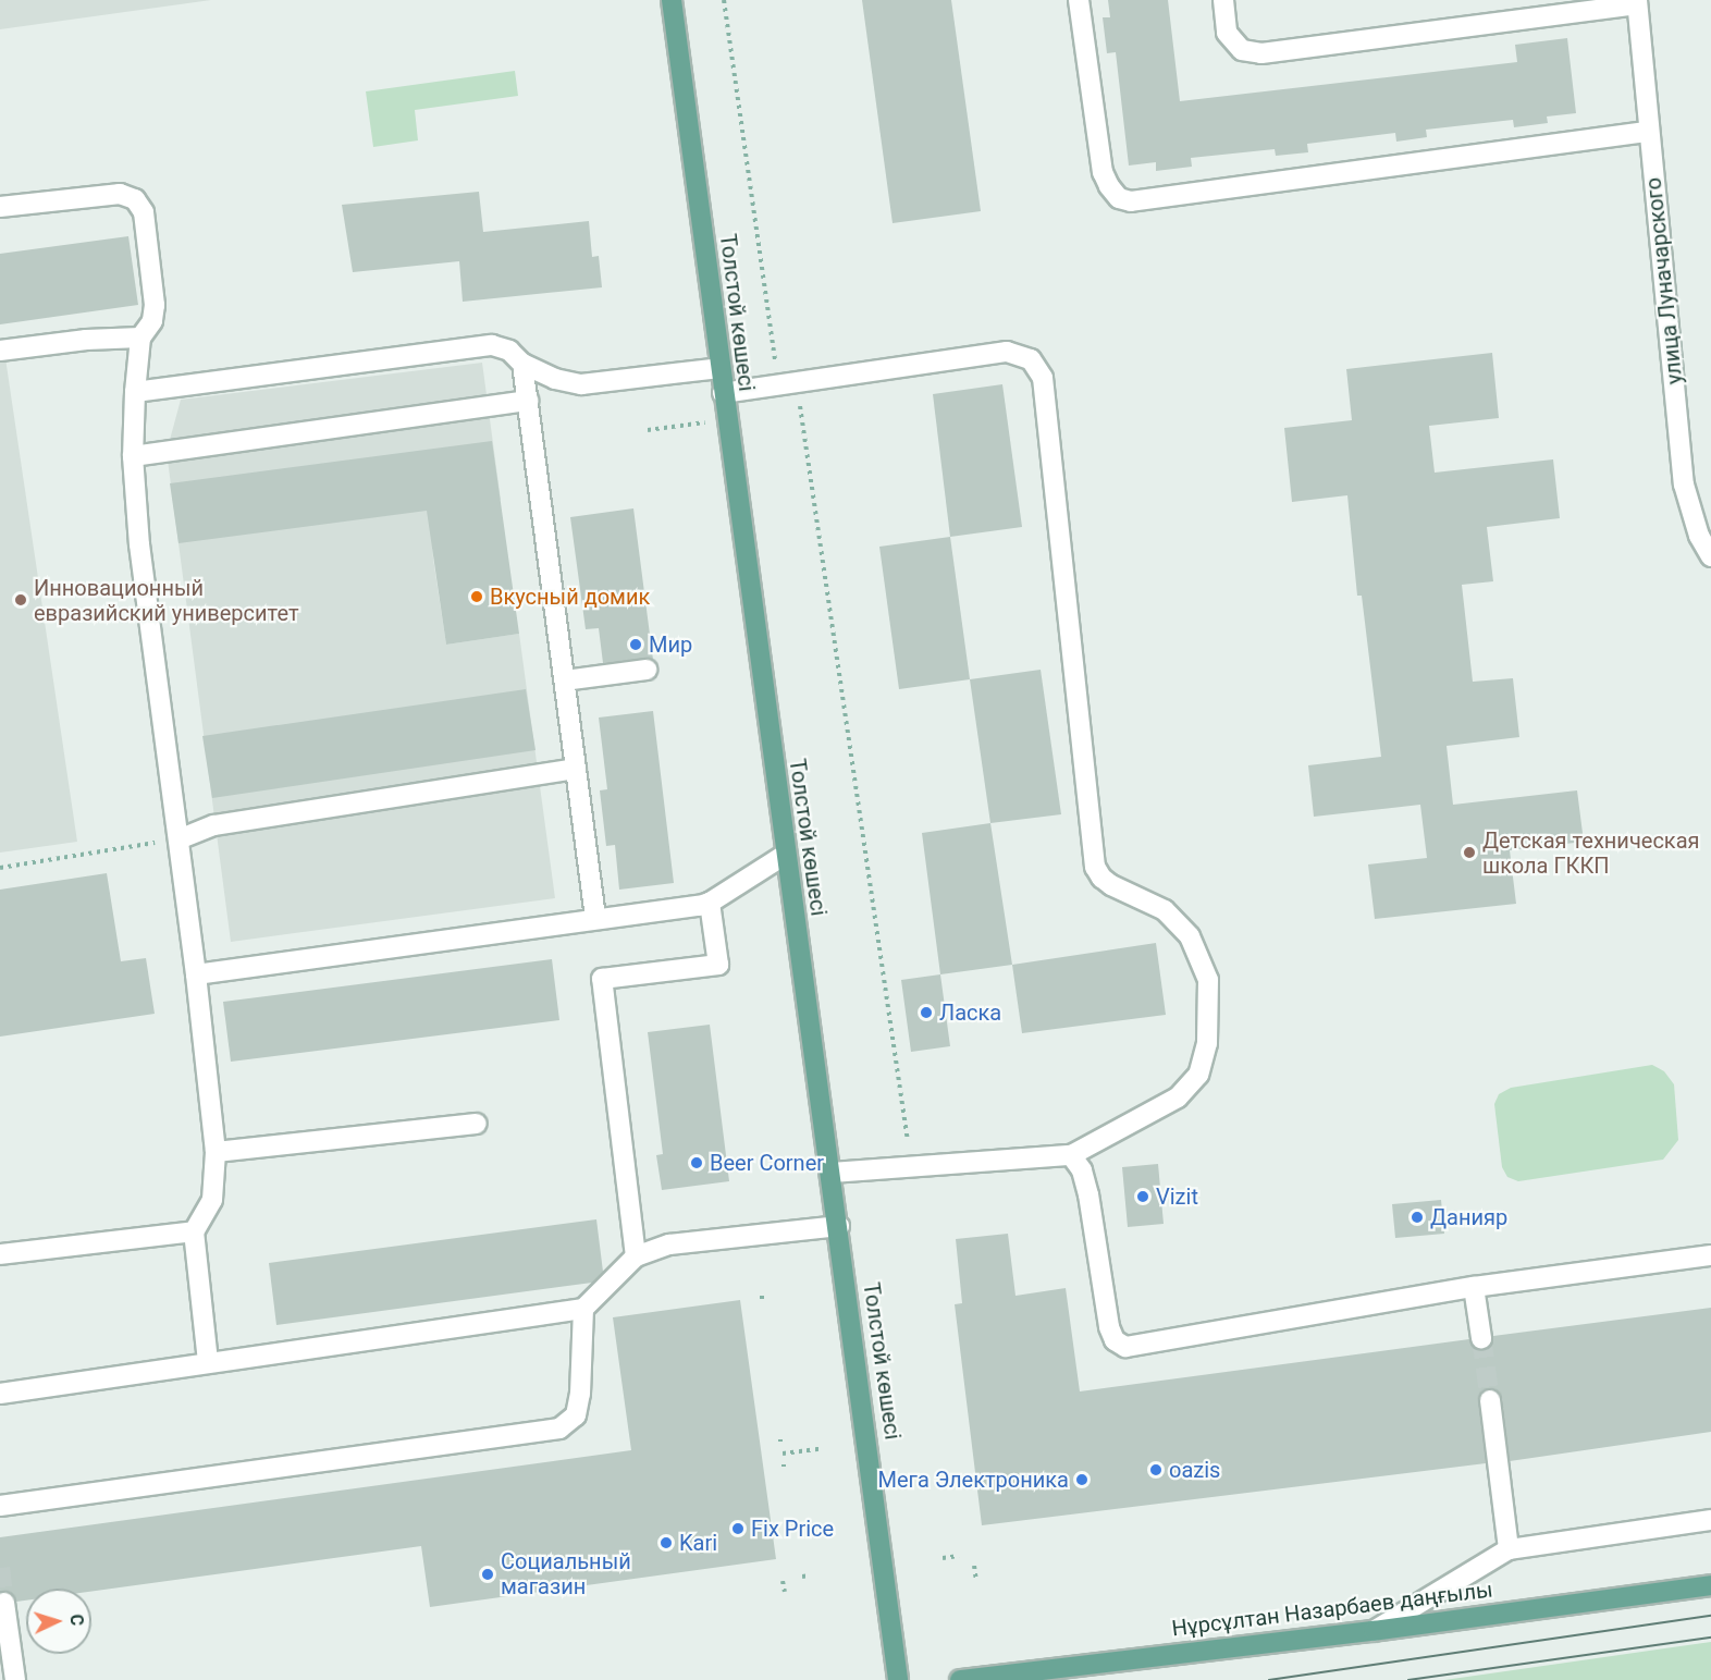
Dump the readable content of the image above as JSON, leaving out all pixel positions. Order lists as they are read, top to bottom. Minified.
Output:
{"streets":{"main road":["Толстой көшесі","Нұрсұлтан Назарбаев даңғылы"],"street":["улица Луначарского"]},"places":["Вкусный домик","Инновационный евразийский университет","Мир","Детская техническая школа ГККП","Ласка","Beer Corner","Vizit","Данияр","oazis","Мега Электроника","Fix Price","Kari","Социальный магазин"],"north":"right"}
